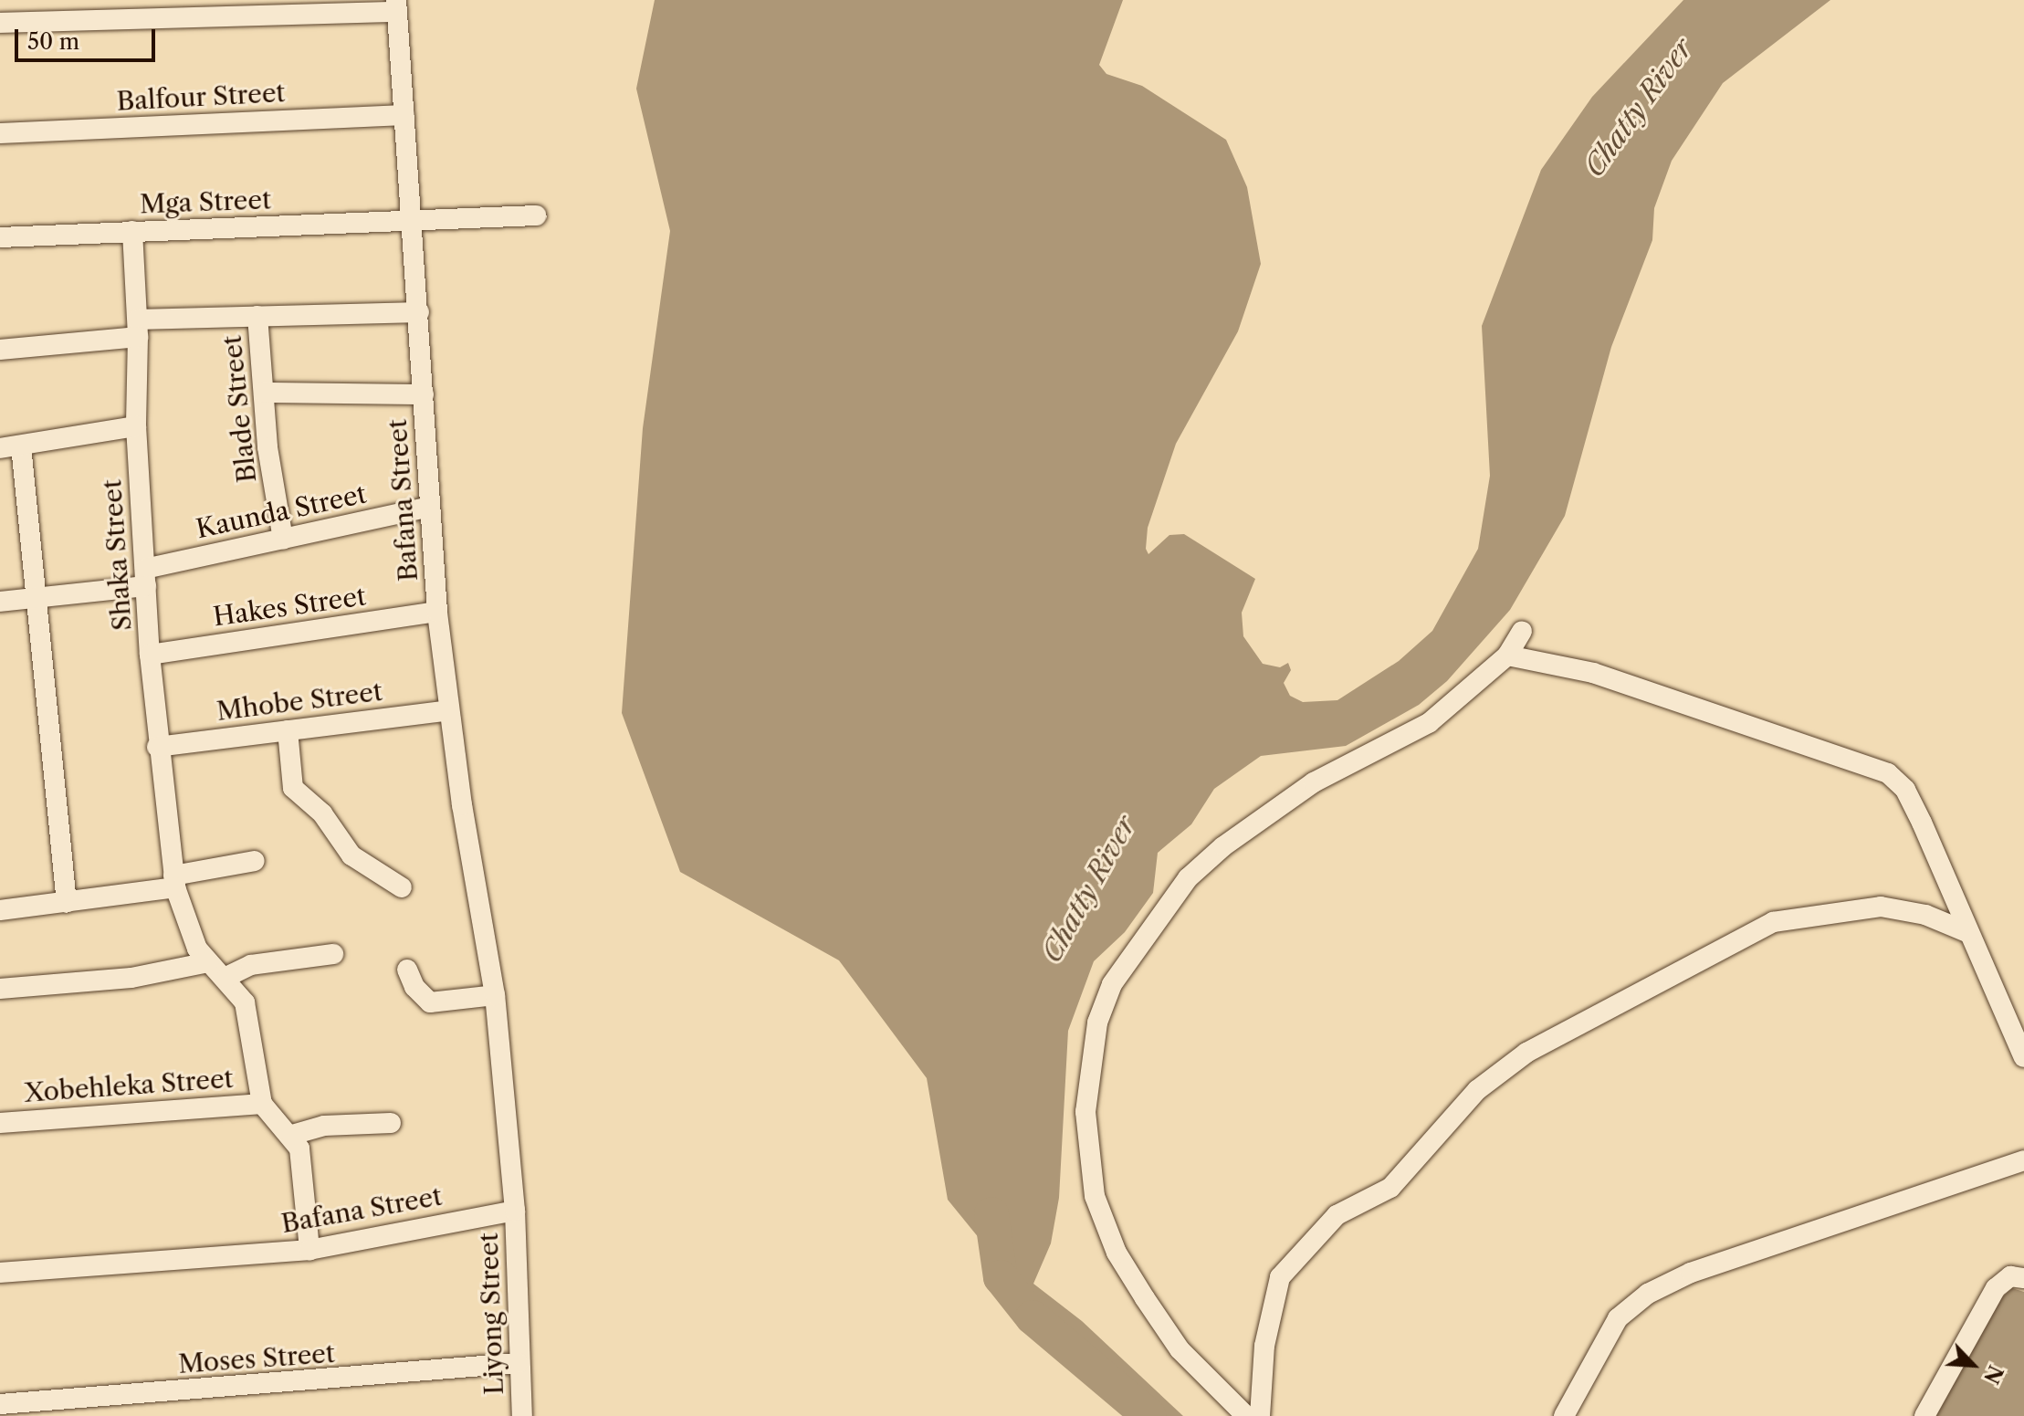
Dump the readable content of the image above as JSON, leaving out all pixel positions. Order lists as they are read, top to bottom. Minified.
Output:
{"streets":{"street":["Balfour Street","Mga Street","Blade Street","Bafana Street","Kaunda Street","Shaka Street","Hakes Street","Mhobe Street","Xobehleka Street","Liyong Street","Moses Street"]},"crossings":[["Balfour Street","Bafana Street"],["Mga Street","Bafana Street"],["Mga Street","Shaka Street"],["Blade Street","Kaunda Street"],["Bafana Street","Kaunda Street"],["Bafana Street","Hakes Street"],["Bafana Street","Mhobe Street"],["Bafana Street","Liyong Street"],["Kaunda Street","Shaka Street"],["Shaka Street","Hakes Street"],["Shaka Street","Mhobe Street"],["Shaka Street","Xobehleka Street"],["Liyong Street","Moses Street"]],"water":["Chatty River"],"scale_bar":"50 m","north":"bottom right"}
